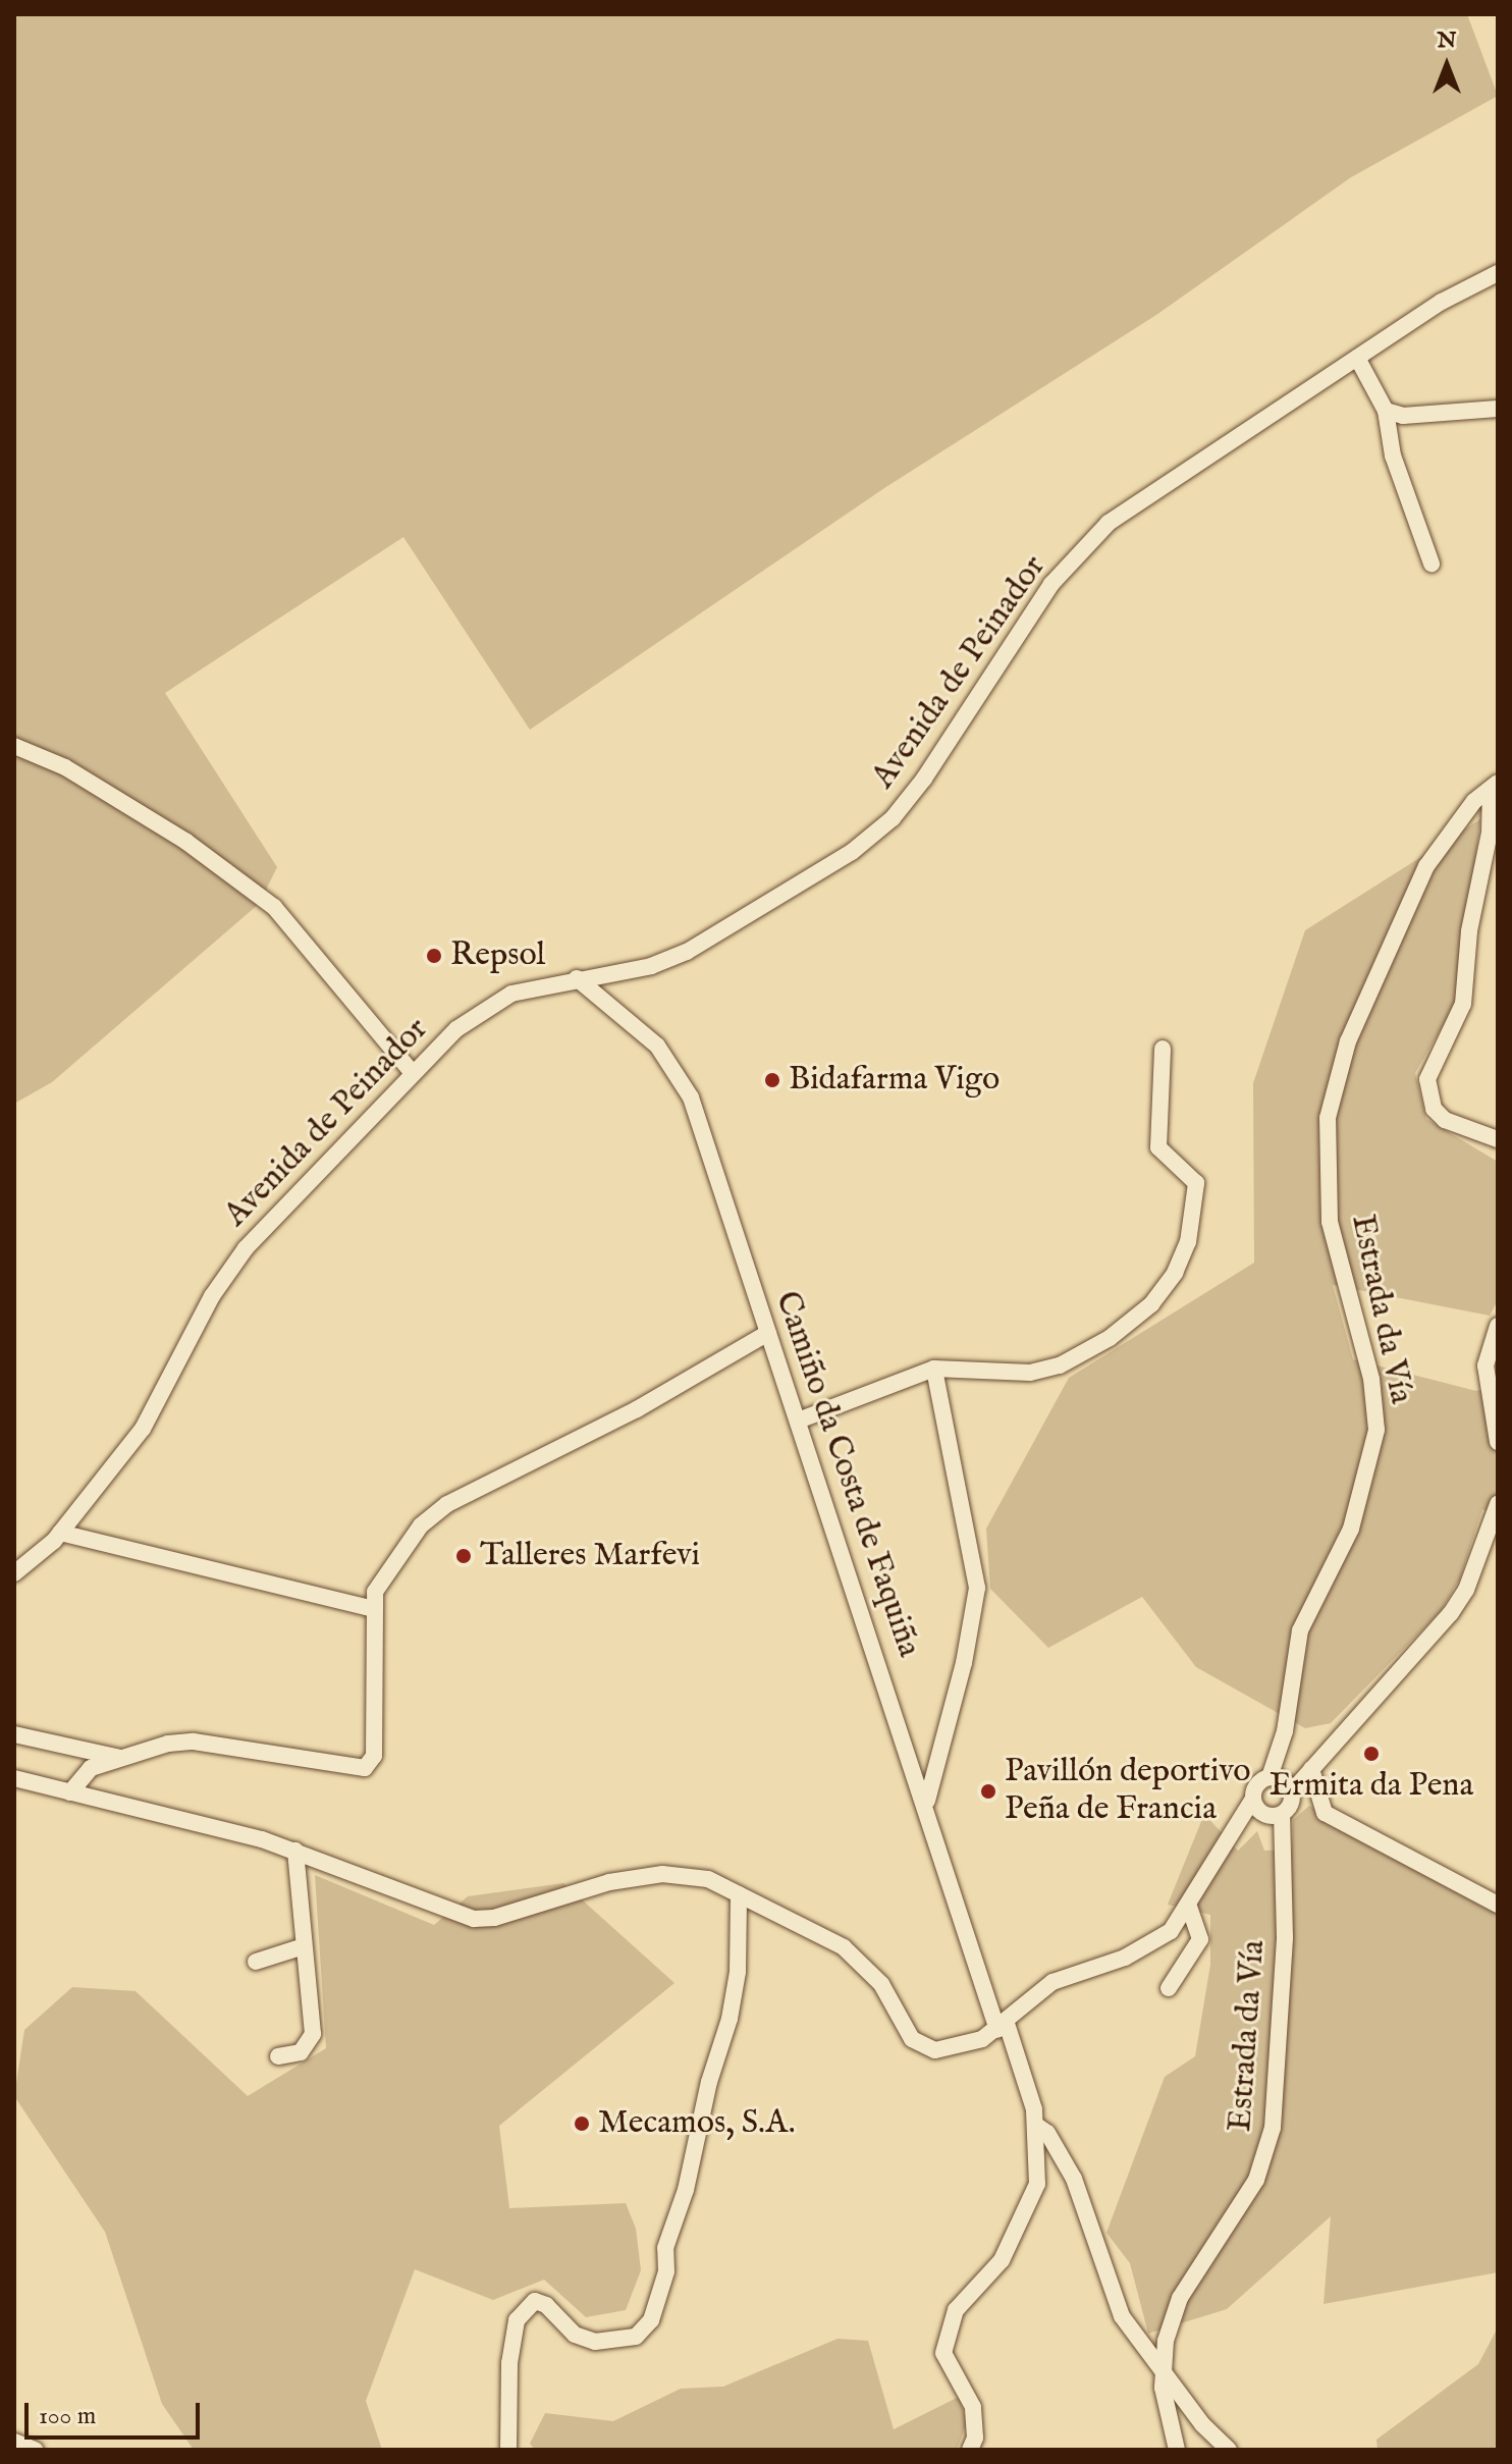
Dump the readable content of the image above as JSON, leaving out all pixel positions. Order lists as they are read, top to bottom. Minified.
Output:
{"streets":{"street":["Avenida de Peinador","Estrada da Vía","Camiño da Costa de Faquiña"]},"crossings":[["Avenida de Peinador","Camiño da Costa de Faquiña"]],"places":["Repsol","Bidafarma Vigo","Talleres Marfevi","Ermita da Pena","Pavillón deportivo Peña de Francia","Mecamos, S.A."],"scale_bar":"100 m","north":"top"}
